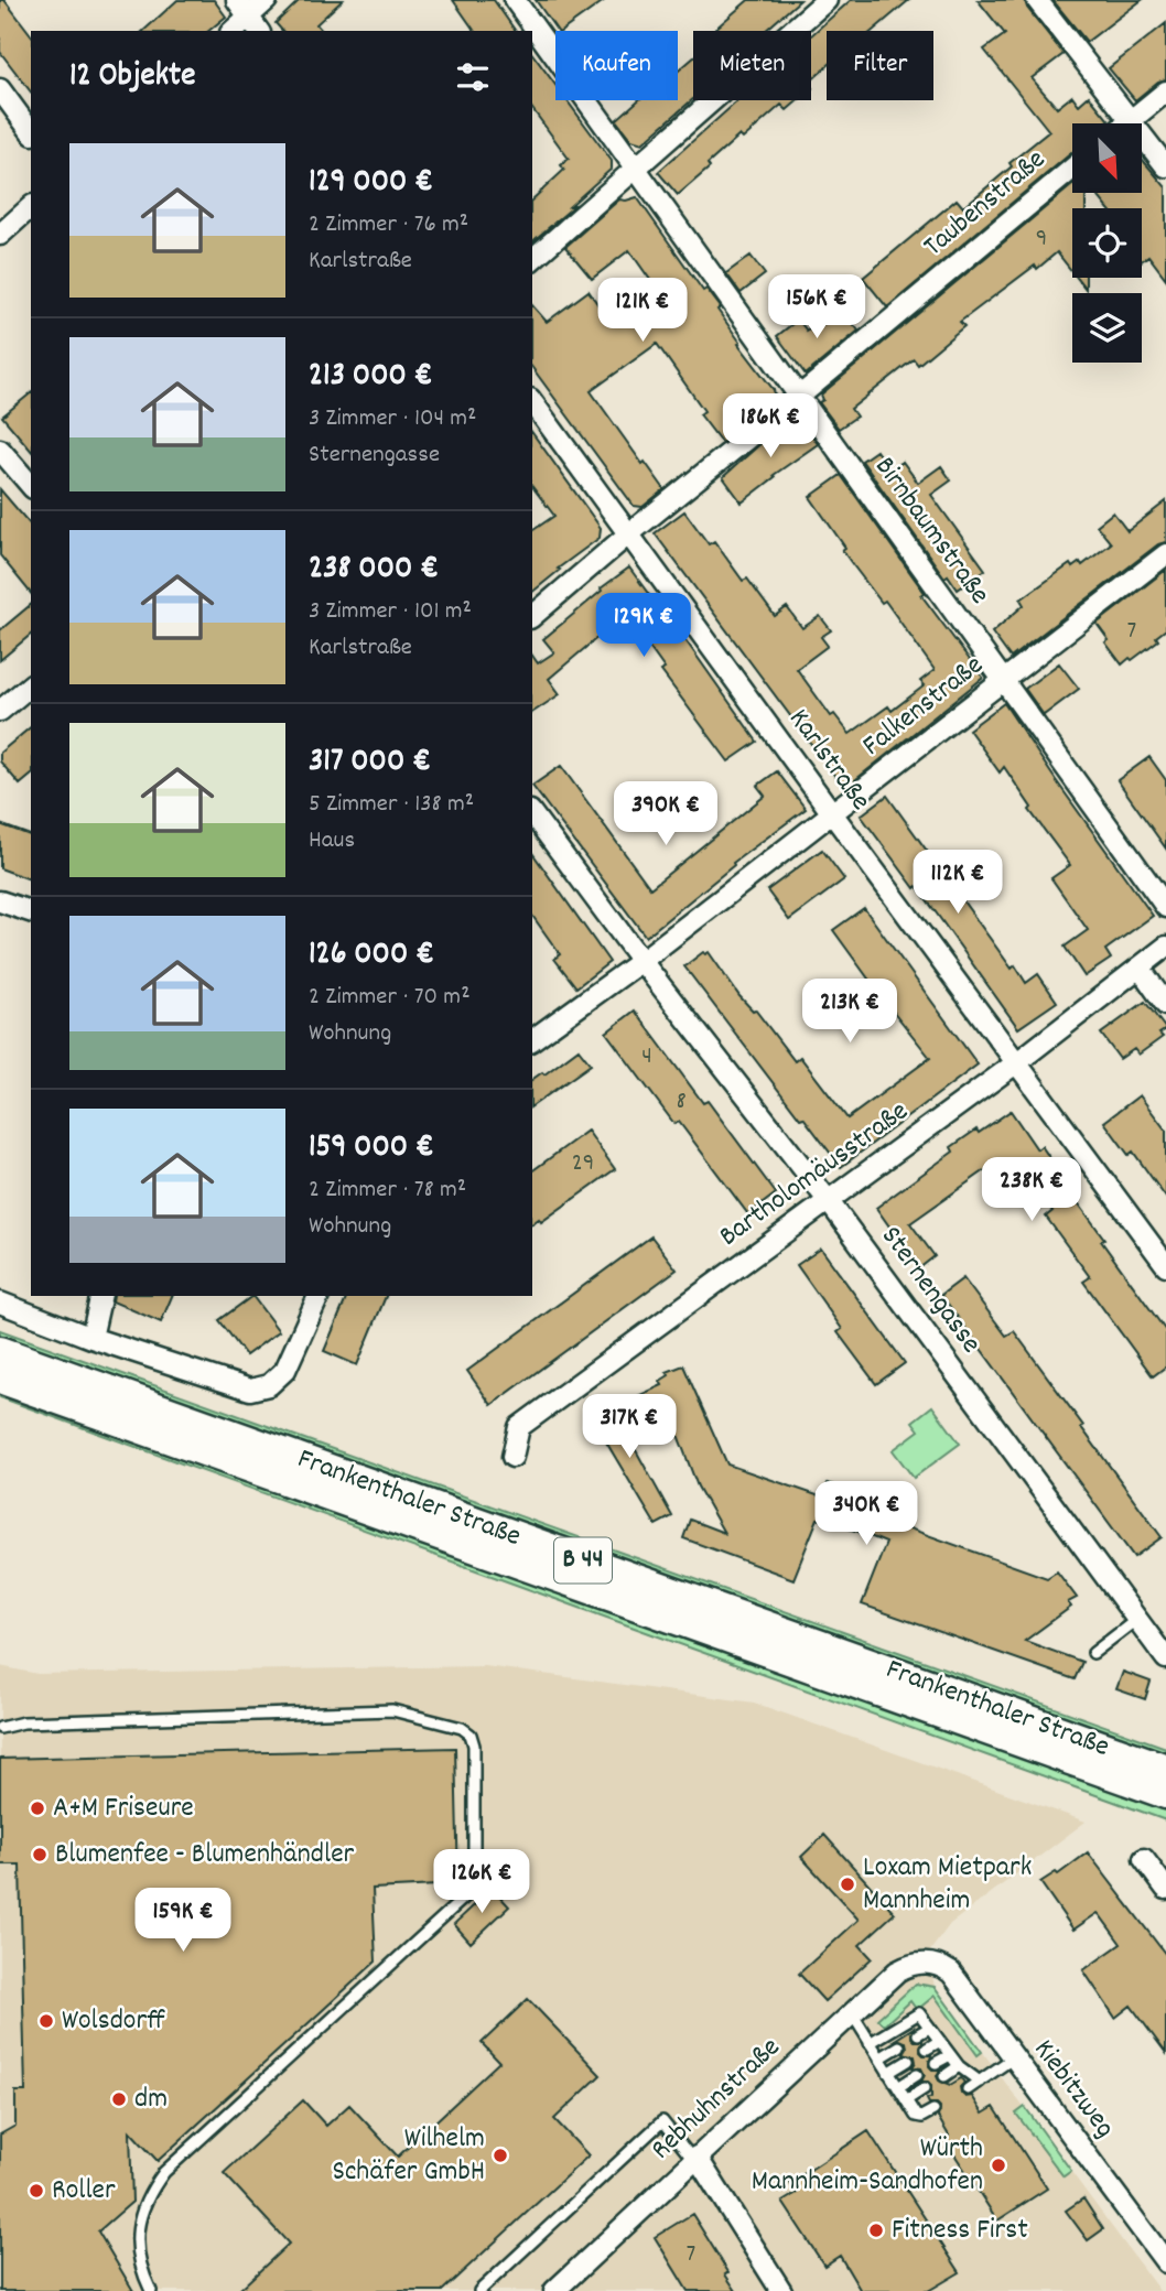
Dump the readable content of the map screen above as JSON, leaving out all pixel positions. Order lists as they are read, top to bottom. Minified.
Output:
{"streets":{"main road":["Frankenthaler Straße","B 44"],"street":["Taubenstraße","Birnbaumstraße","Falkenstraße","Karlstraße","Bartholomäusstraße","Sternengasse","Kiebitzweg","Rebhuhnstraße"]},"crossings":[["Taubenstraße","Birnbaumstraße"],["Taubenstraße","Karlstraße"],["Birnbaumstraße","Falkenstraße"],["Falkenstraße","Karlstraße"],["Falkenstraße","Sternengasse"],["Karlstraße","Bartholomäusstraße"],["Bartholomäusstraße","Sternengasse"],["Kiebitzweg","Rebhuhnstraße"]],"places":["A+M Friseure","Blumenfee - Blumenhändler","Loxam Mietpark Mannheim","Wolsdorff","dm","Wilhelm Schäfer GmbH","Würth Mannheim-Sandhofen","Roller","Fitness First"],"house_numbers":["9","7","4","8","29","7"],"north":"bottom right","page":{"chip":["Kaufen","Mieten","Filter"],"heading":"12 Objekte","list":[{"name":"129 000 €","note":"2 Zimmer · 76 m² · Karlstraße"},{"name":"213 000 €","note":"3 Zimmer · 104 m² · Sternengasse"},{"name":"238 000 €","note":"3 Zimmer · 101 m² · Karlstraße"},{"name":"317 000 €","note":"5 Zimmer · 138 m² · Haus"},{"name":"126 000 €","note":"2 Zimmer · 70 m² · Wohnung"},{"name":"159 000 €","note":"2 Zimmer · 78 m² · Wohnung"}],"price":["156K €","121K €","186K €","129K €","390K €","112K €","213K €","238K €","317K €","340K €","126K €","159K €"]}}
